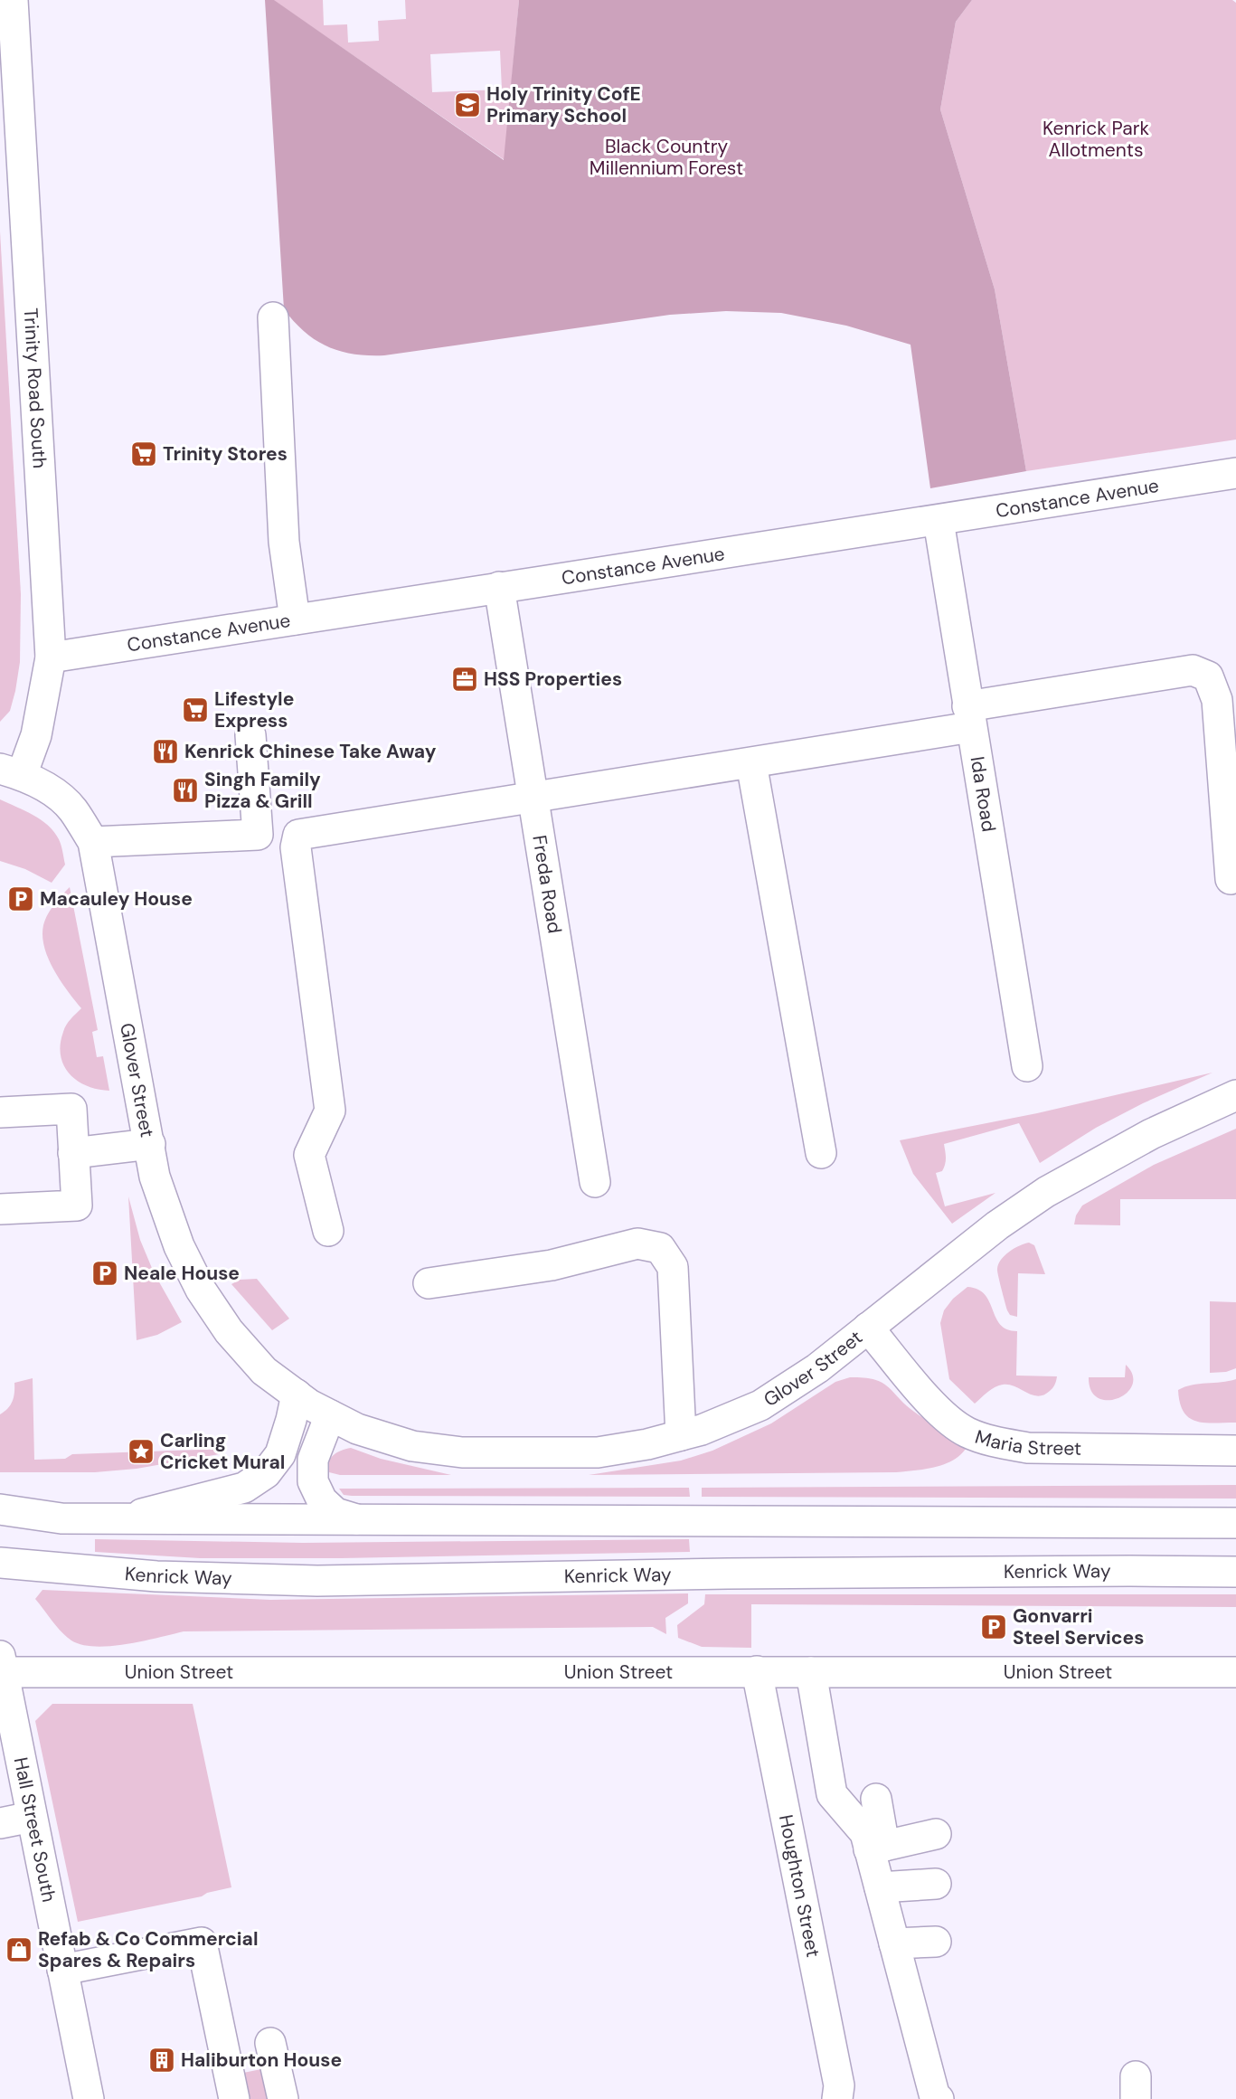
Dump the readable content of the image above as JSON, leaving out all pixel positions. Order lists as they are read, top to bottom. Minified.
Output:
{"streets":{"street":["Trinity Road South","Constance Avenue","Ida Road","Freda Road","Glover Street","Maria Street","Kenrick Way","Union Street","Hall Street South","Houghton Street"]},"crossings":[["Trinity Road South","Constance Avenue"],["Trinity Road South","Glover Street"],["Constance Avenue","Ida Road"],["Constance Avenue","Freda Road"],["Glover Street","Maria Street"],["Union Street","Hall Street South"],["Union Street","Houghton Street"]],"parks":["Kenrick Park Allotments","Black Country Millennium Forest"],"places":{"school or university":["Holy Trinity CofE Primary School"],"supermarket":["Trinity Stores","Lifestyle Express"],"office":["HSS Properties"],"restaurant":["Kenrick Chinese Take Away","Singh Family Pizza & Grill"],"parking":["Macauley House","Neale House","Gonvarri Steel Services"],"place":["Carling Cricket Mural"],"shop":["Refab & Co Commercial Spares & Repairs"],"building":["Haliburton House"]}}
